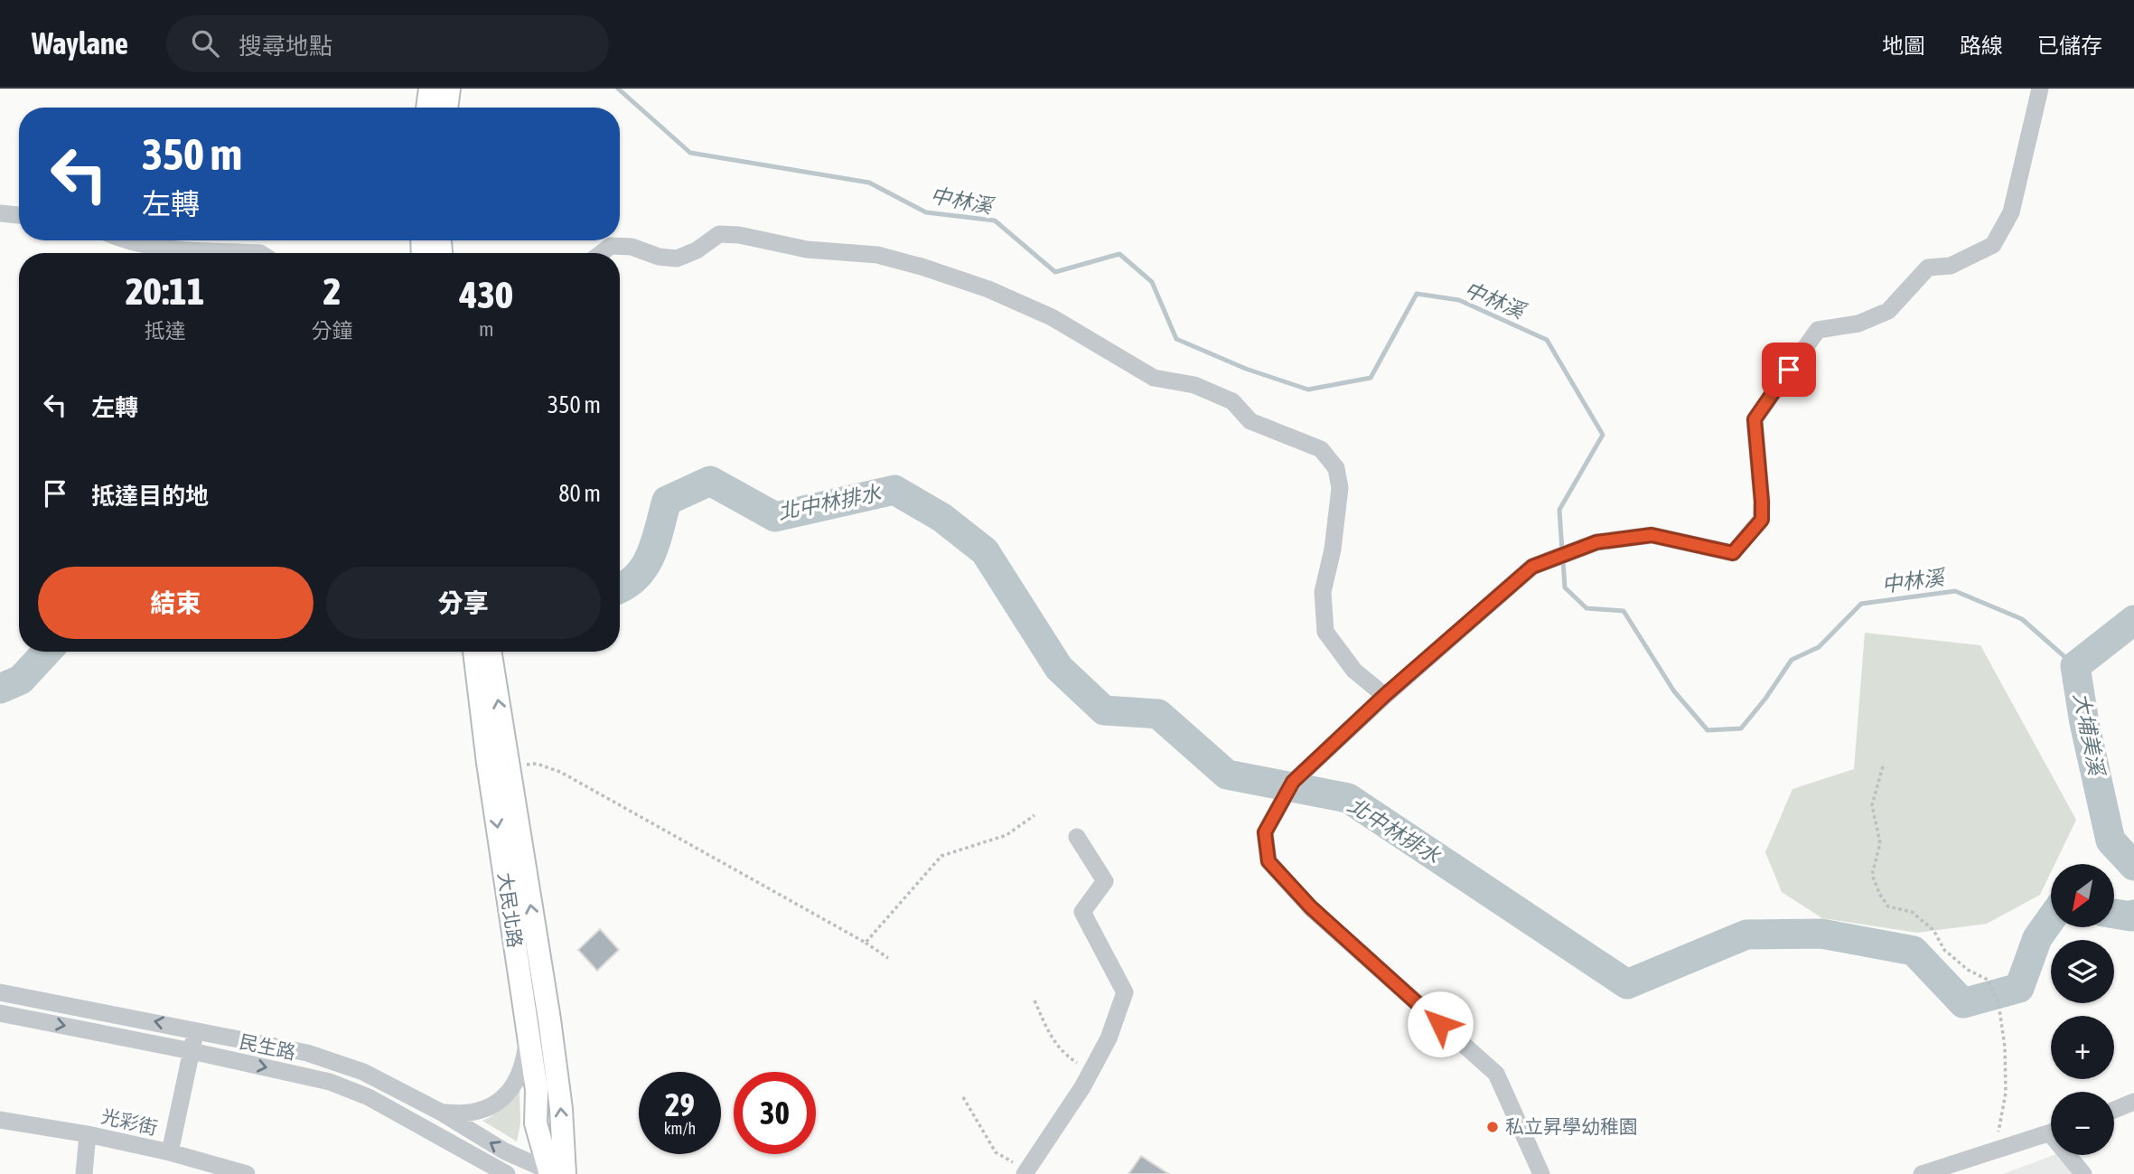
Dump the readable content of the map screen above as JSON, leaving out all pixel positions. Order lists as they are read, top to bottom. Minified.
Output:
{"streets":{"main road":["大民北路"],"street":["民生路","光彩街"]},"water":["中林溪","北中林排水","大埔美溪"],"places":["私立昇學幼稚園"],"north":"bottom left","page":{"header":"Waylane","search":"搜尋地點","nav":["地圖","路線","已儲存"],"turn":["350 m","左轉"],"eta":["20:11","抵達","2","分鐘","430","m"],"list":[{"name":"左轉","value":"350 m"},{"name":"抵達目的地","value":"80 m"}],"buttons":["結束","分享"],"map_buttons":["+","−"],"speed":"29 km/h","limit":"30"}}
